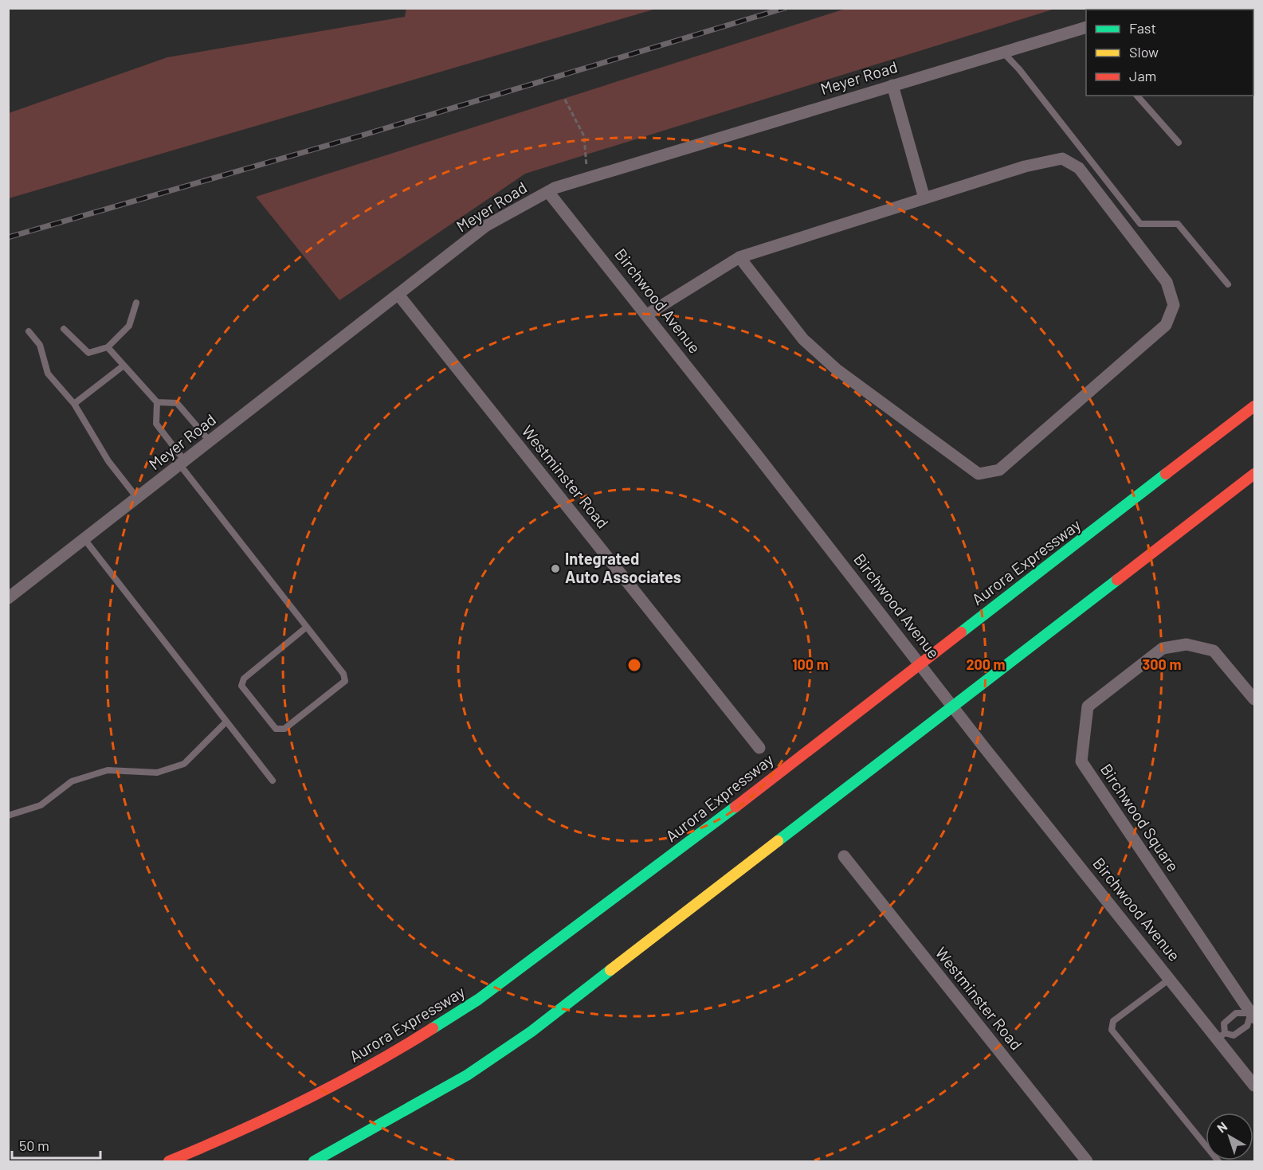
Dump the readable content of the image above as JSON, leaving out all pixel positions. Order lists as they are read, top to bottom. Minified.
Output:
{"streets":{"highway":["Aurora Expressway"],"street":["Meyer Road","Birchwood Avenue","Westminster Road","Birchwood Square"]},"crossings":[["Meyer Road","Birchwood Avenue"],["Meyer Road","Westminster Road"]],"places":["Integrated Auto Associates"],"legend":["Fast","Slow","Jam"],"scale_bar":"50 m","north":"top left","rings":["100 m","200 m","300 m"]}
